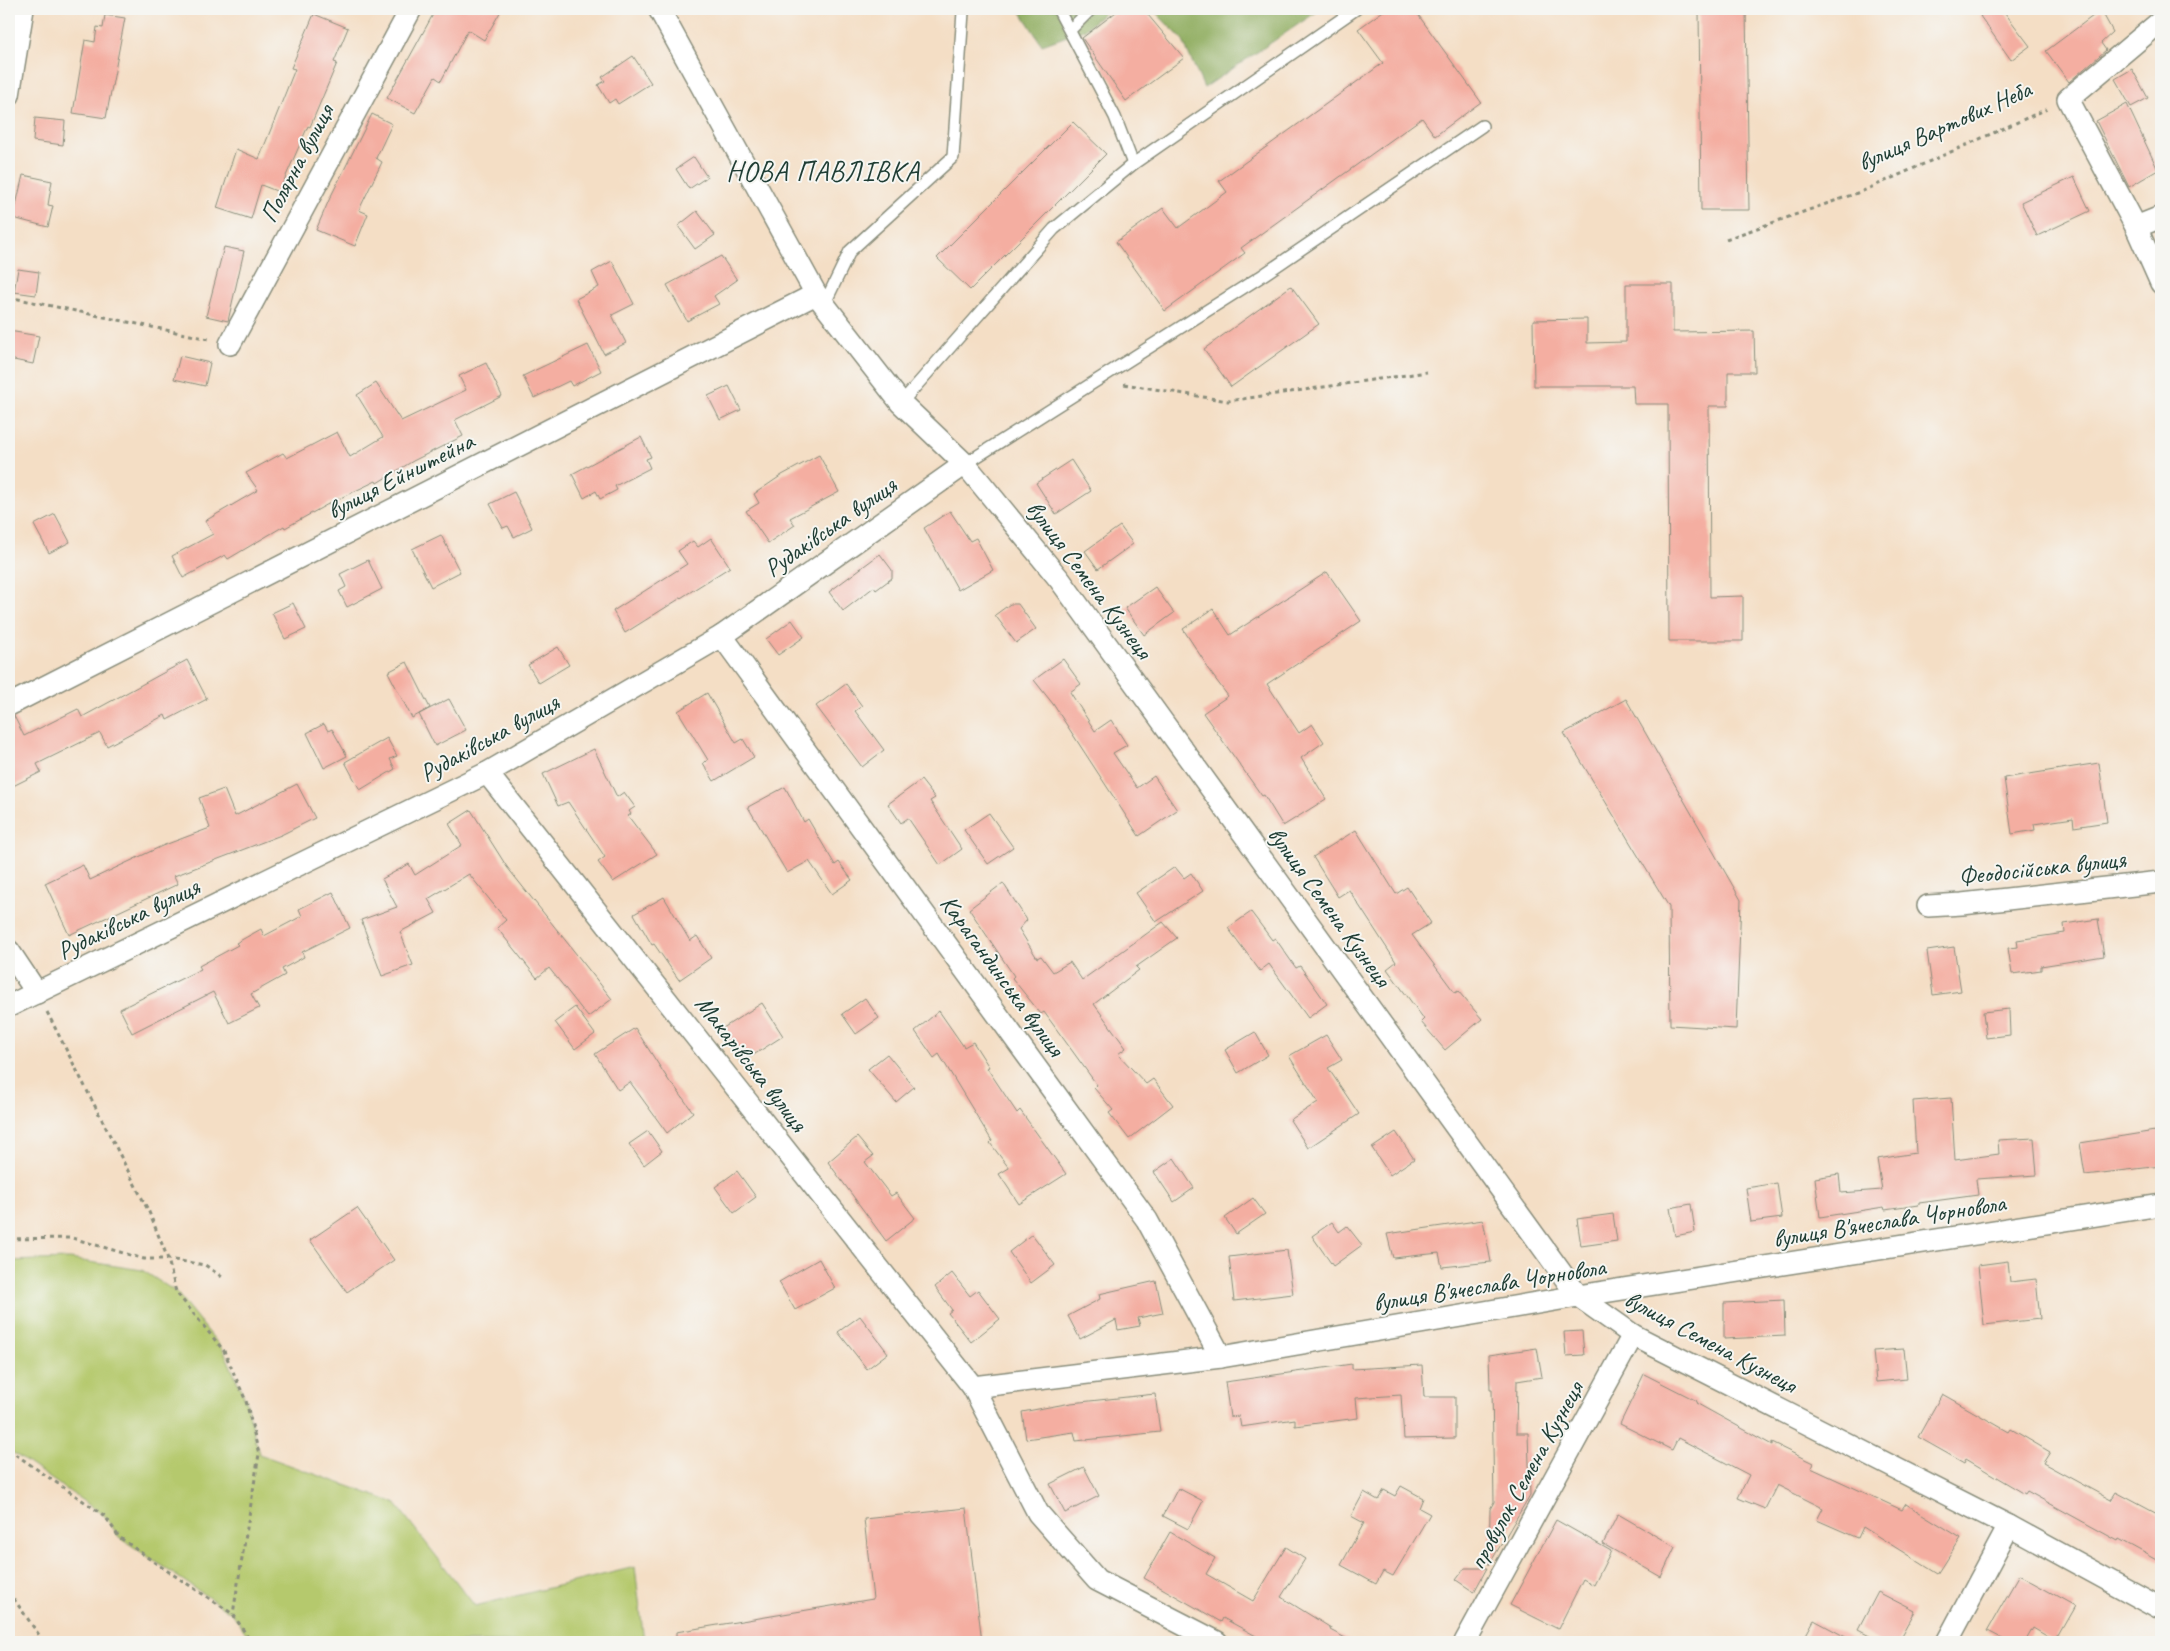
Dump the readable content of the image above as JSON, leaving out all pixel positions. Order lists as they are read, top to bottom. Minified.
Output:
{"streets":{"street":["вулиця Вартових Неба","Полярна вулиця","вулиця Ейнштейна","Рудаківська вулиця","вулиця Семена Кузнеця","Феодосійська вулиця","Карагандинська вулиця","Макарівська вулиця","вулиця В'ячеслава Чорновола","провулок Семена Кузнеця"]},"crossings":[["вулиця Ейнштейна","вулиця Семена Кузнеця"],["Рудаківська вулиця","вулиця Семена Кузнеця"],["Рудаківська вулиця","Карагандинська вулиця"],["Рудаківська вулиця","Макарівська вулиця"],["вулиця Семена Кузнеця","вулиця В'ячеслава Чорновола"],["вулиця Семена Кузнеця","провулок Семена Кузнеця"],["Карагандинська вулиця","вулиця В'ячеслава Чорновола"],["Макарівська вулиця","вулиця В'ячеслава Чорновола"]],"districts":["НОВА ПАВЛІВКА"]}
